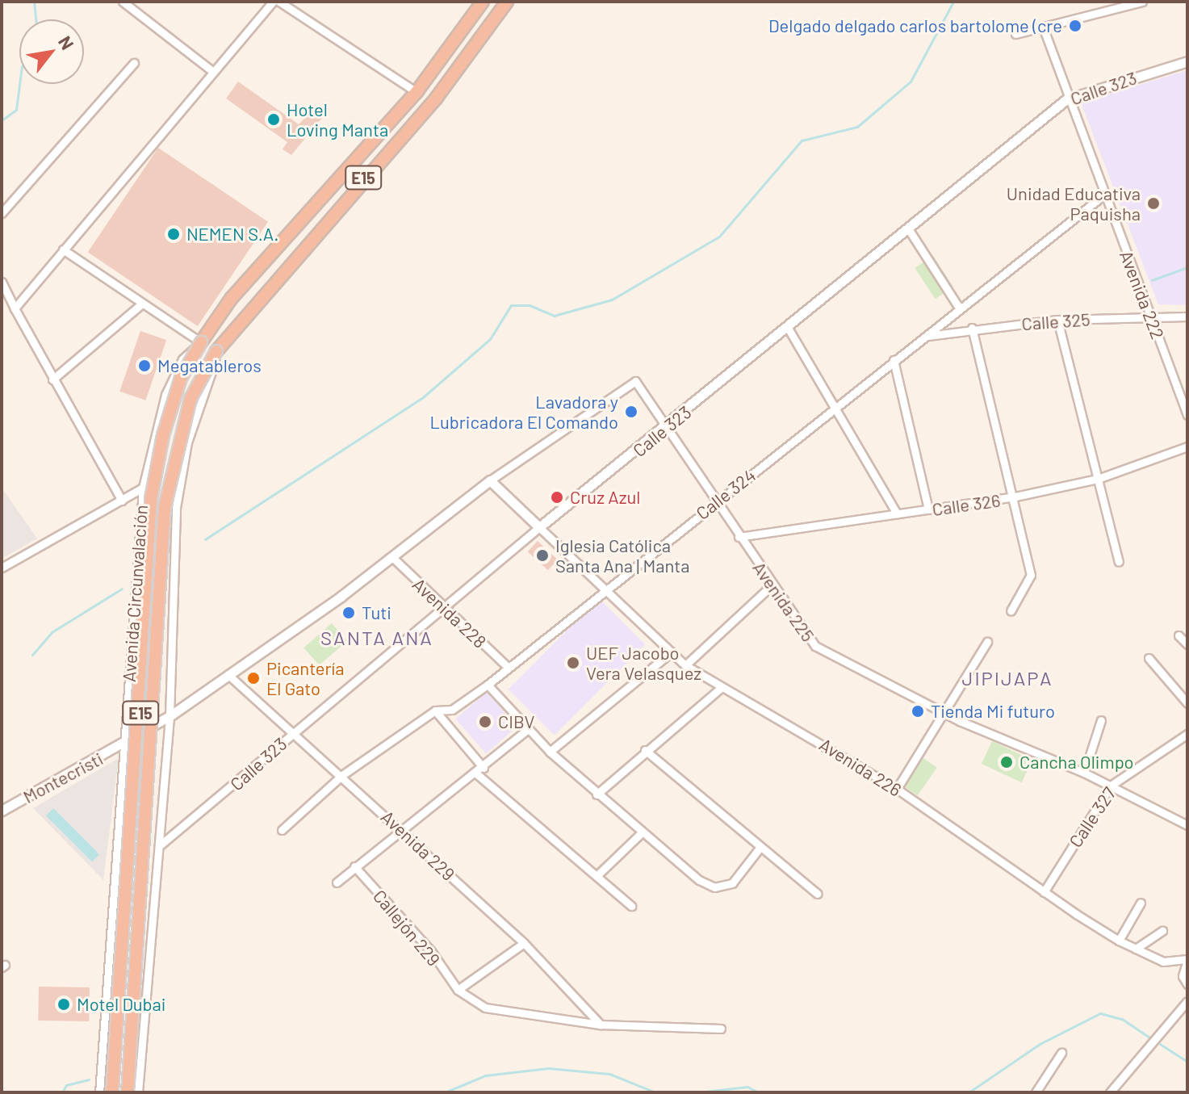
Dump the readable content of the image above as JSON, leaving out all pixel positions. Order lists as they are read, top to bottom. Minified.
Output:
{"streets":{"highway":["E15","Avenida Circunvalación"],"street":["Calle 323","Avenida 222","Calle 325","Calle 324","Calle 326","Avenida 225","Avenida 228","Avenida 226","Montecristi","Calle 327","Avenida 229","Callejón 229"]},"crossings":[["Calle 323","Avenida 222"],["Calle 323","Avenida Circunvalación"],["Calle 323","Avenida 225"],["Calle 323","Avenida 228"],["Calle 323","Avenida 226"],["Calle 323","Avenida 229"],["Avenida 222","Calle 325"],["Avenida 222","Calle 324"],["Calle 325","Calle 324"],["Calle 324","Avenida 225"],["Calle 324","Avenida 228"],["Calle 324","Avenida 226"],["Calle 324","Avenida 229"],["Calle 326","Avenida 225"],["Avenida Circunvalación","Montecristi"],["Avenida 225","Montecristi"],["Avenida 225","Calle 327"],["Avenida 228","Montecristi"],["Avenida 226","Calle 327"],["Montecristi","Avenida 229"]],"districts":["SANTA ANA","JIPIJAPA"],"places":["Delgado delgado carlos bartolome (cre","Hotel Loving Manta","Unidad Educativa Paquisha","NEMEN S.A.","Megatableros","Lavadora y Lubricadora El Comando","Cruz Azul","Iglesia Católica Santa Ana | Manta","Tuti","UEF Jacobo Vera Velasquez","Picantería El Gato","Tienda Mi futuro","CIBV","Cancha Olimpo","Motel Dubai"],"north":"top right"}
